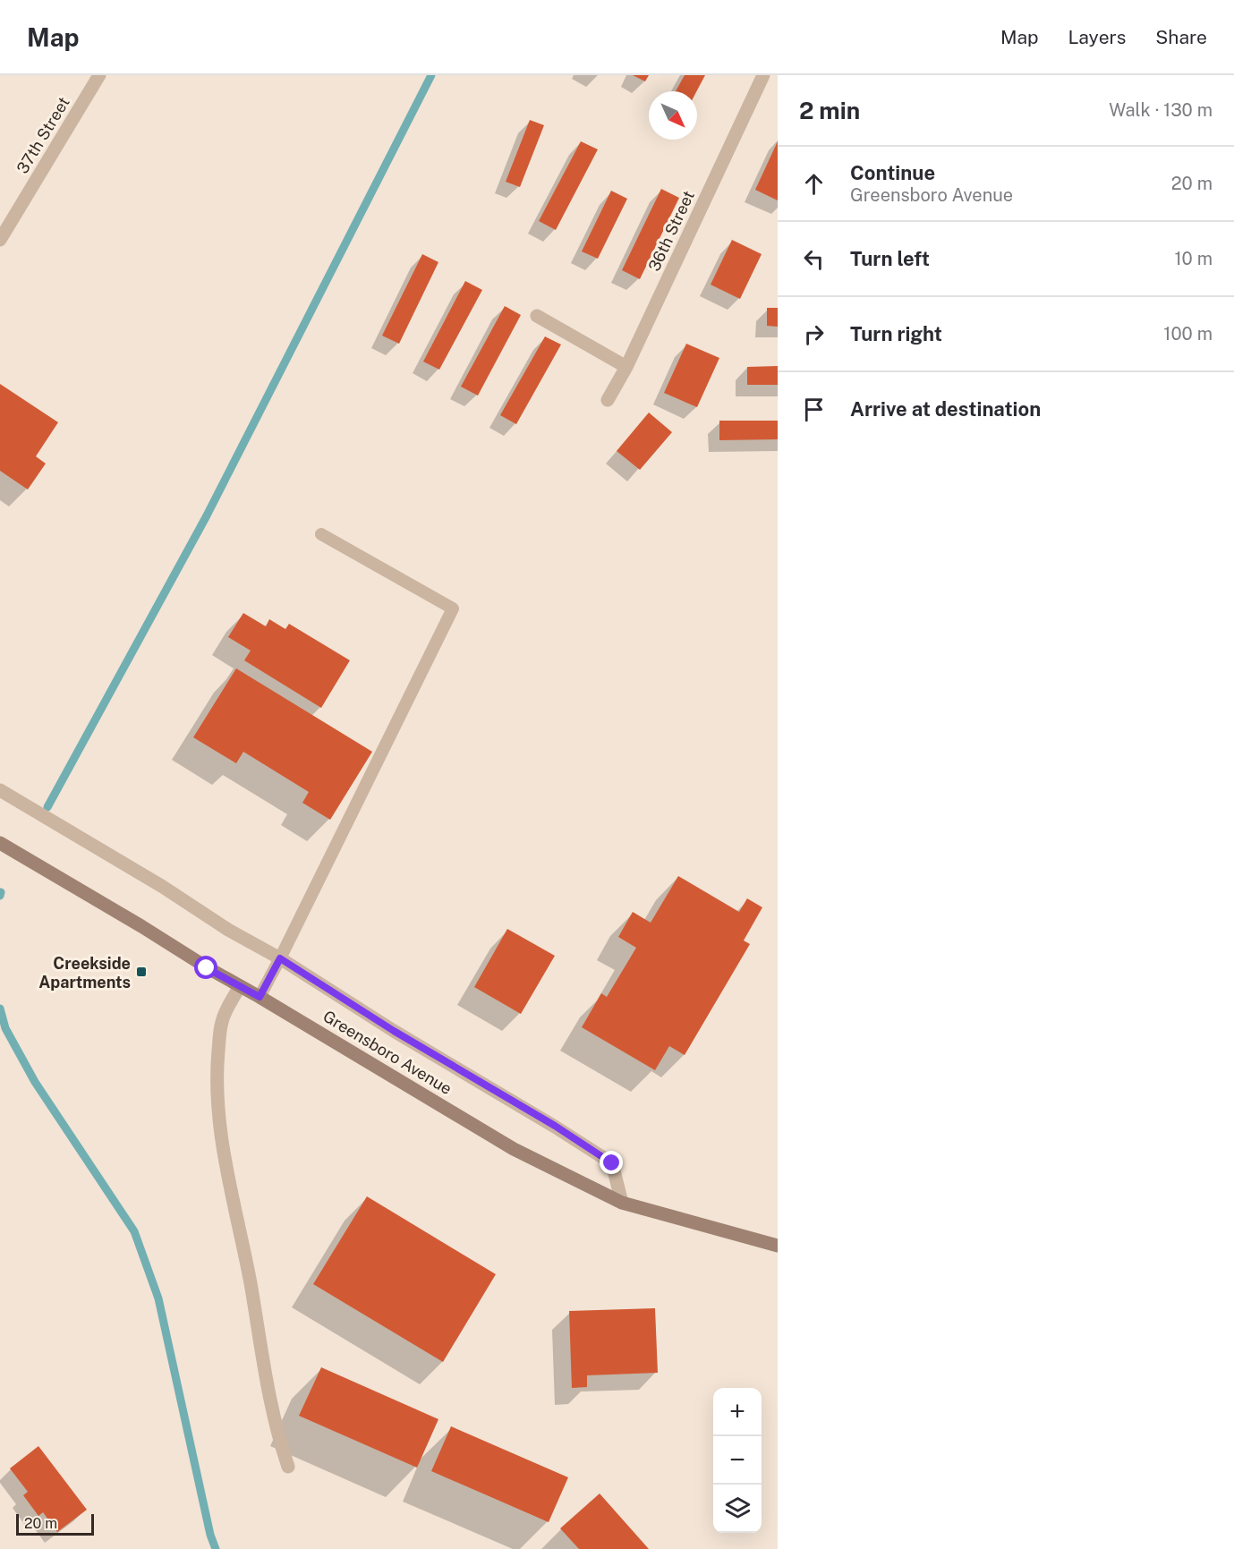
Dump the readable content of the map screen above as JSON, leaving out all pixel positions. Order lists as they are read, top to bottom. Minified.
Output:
{"streets":{"main road":["Greensboro Avenue"],"street":["37th Street","36th Street"]},"places":{"transit":["Creekside Apartments"]},"scale_bar":"20 m","north":"bottom right","page":{"header":"Map","nav":["Map","Layers","Share"],"heading":["2 min","Walk · 130 m"],"list":[["Continue","Greensboro Avenue","20 m"],["Turn left","10 m"],["Turn right","100 m"],"Arrive at destination"],"map_buttons":["+","−"],"scale":"20 m"}}
